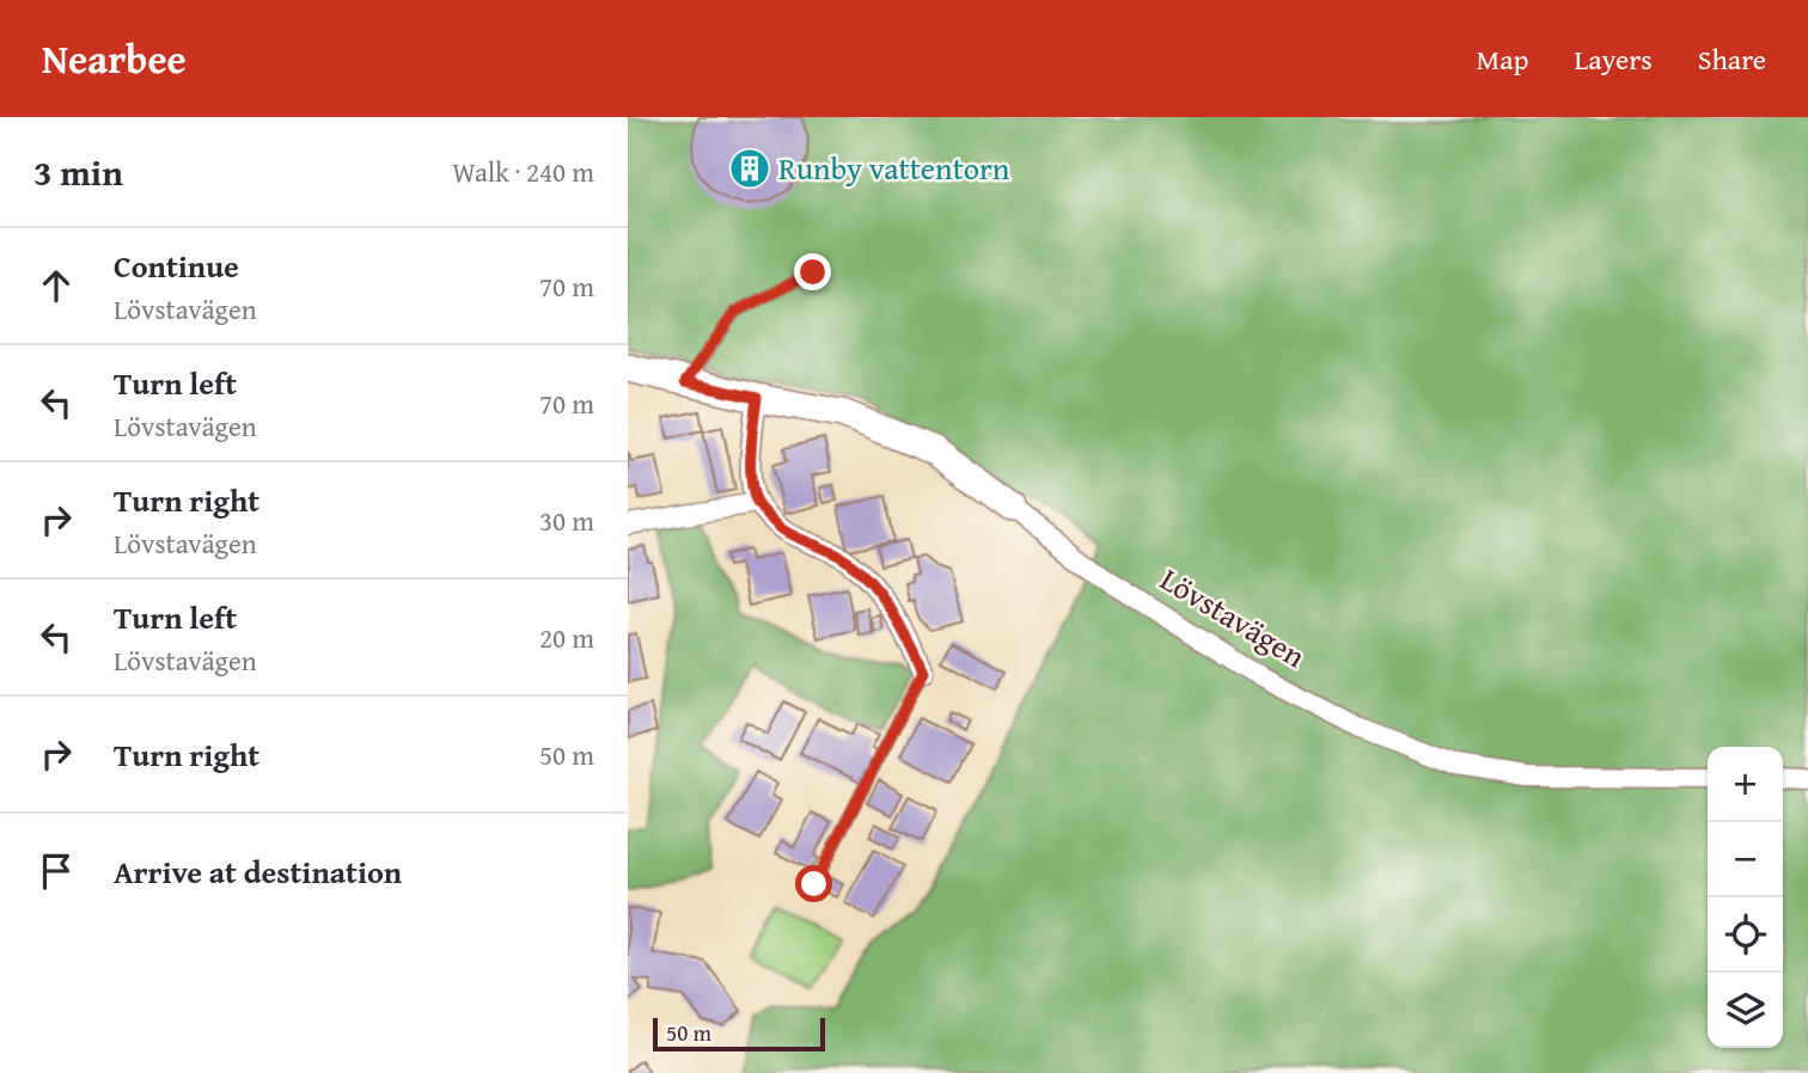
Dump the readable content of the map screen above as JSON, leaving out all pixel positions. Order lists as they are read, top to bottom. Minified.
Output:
{"streets":{"street":["Lövstavägen"]},"places":{"building":["Runby vattentorn"]},"scale_bar":"50 m","page":{"header":"Nearbee","nav":["Map","Layers","Share"],"heading":["3 min","Walk · 240 m"],"list":[["Continue","Lövstavägen","70 m"],["Turn left","Lövstavägen","70 m"],["Turn right","Lövstavägen","30 m"],["Turn left","Lövstavägen","20 m"],["Turn right","50 m"],"Arrive at destination"],"map_buttons":["+","−"],"scale":"50 m"}}
